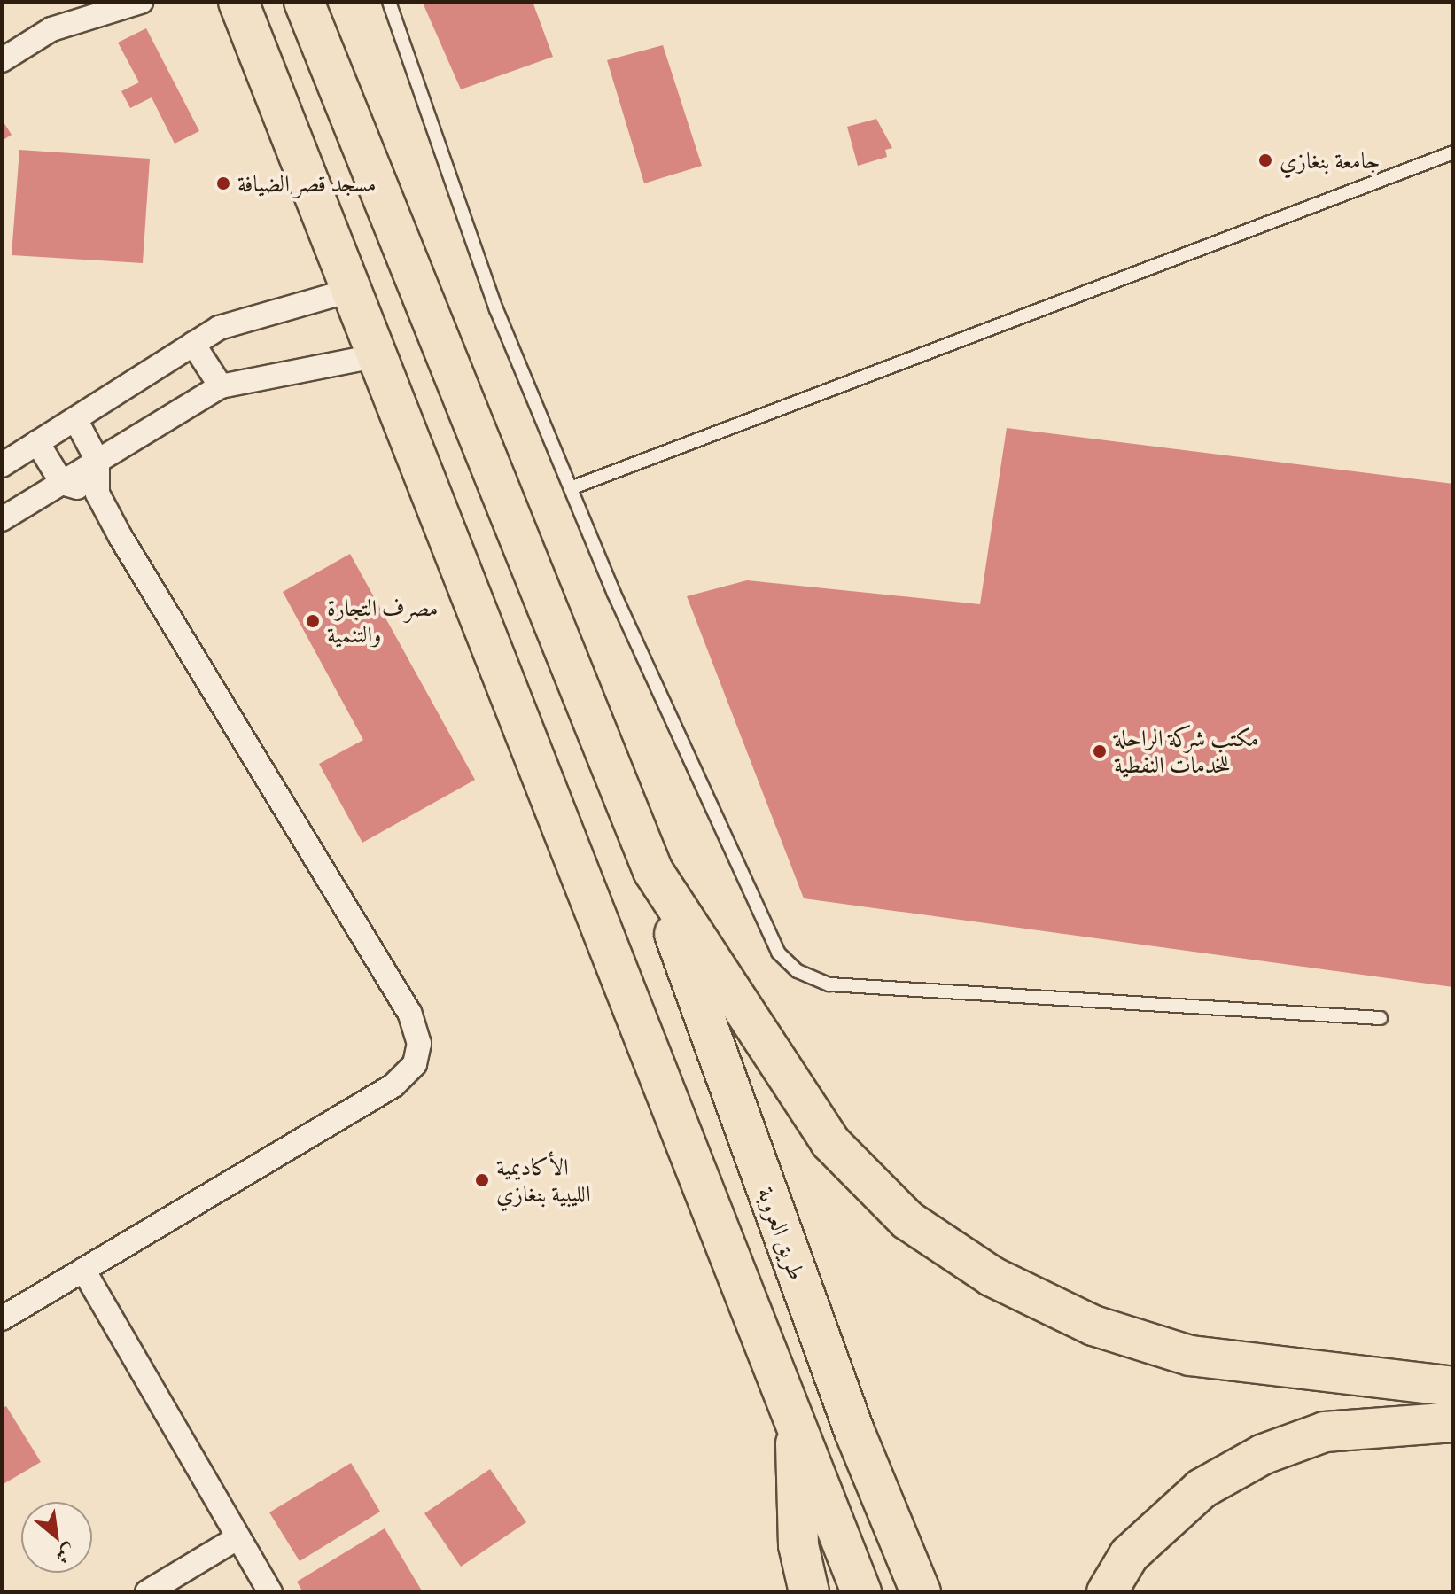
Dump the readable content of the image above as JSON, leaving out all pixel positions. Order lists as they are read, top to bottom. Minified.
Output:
{"streets":{"highway":["طريق العروبة"]},"places":["جامعة بنغازي","مسجد قصر الضيافة","مصرف التجارة والتنمية","مكتب شركة الراحلة للخدمات النفطية","الأكاديمية الليبية بنغازي"],"north":"bottom right"}
